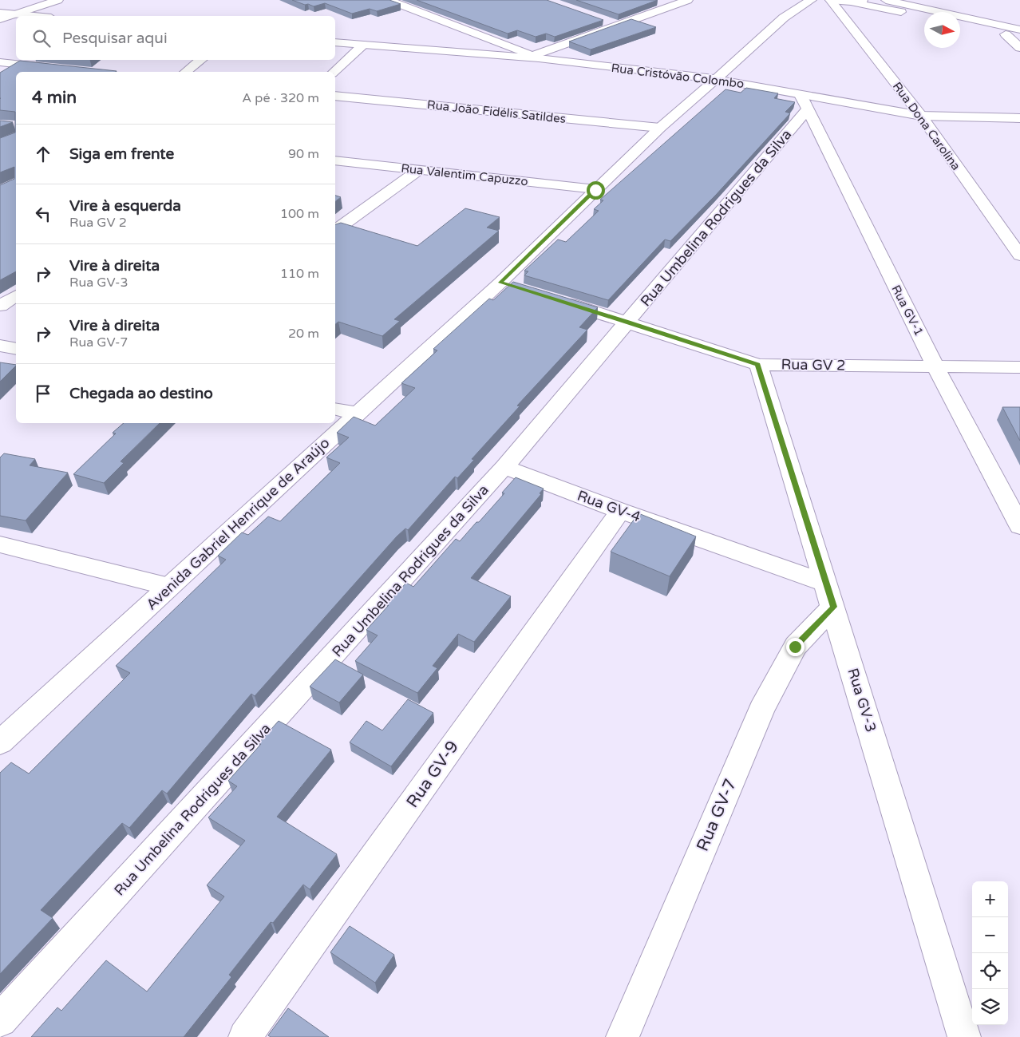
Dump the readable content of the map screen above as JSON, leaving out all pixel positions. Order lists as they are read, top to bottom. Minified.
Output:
{"streets":{"street":["Rua Cristóvão Colombo","Rua João Fidélis Satildes","Rua Dona Carolina","Rua Valentim Capuzzo","Rua Umbelina Rodrigues da Silva","Rua GV-1","Rua GV 2","Rua GV-4","Avenida Gabriel Henrique de Araújo","Rua GV-3","Rua GV-9","Rua GV-7"]},"crossings":[["Rua Cristóvão Colombo","Rua Dona Carolina"],["Rua Cristóvão Colombo","Rua Umbelina Rodrigues da Silva"],["Rua Cristóvão Colombo","Rua GV-1"],["Rua Cristóvão Colombo","Avenida Gabriel Henrique de Araújo"],["Rua João Fidélis Satildes","Avenida Gabriel Henrique de Araújo"],["Rua Valentim Capuzzo","Avenida Gabriel Henrique de Araújo"],["Rua Umbelina Rodrigues da Silva","Rua GV-1"],["Rua Umbelina Rodrigues da Silva","Rua GV 2"],["Rua Umbelina Rodrigues da Silva","Rua GV-4"],["Rua GV-1","Rua GV 2"],["Rua GV 2","Rua GV-3"],["Rua GV-4","Rua GV-3"],["Rua GV-4","Rua GV-9"],["Rua GV-4","Rua GV-7"],["Rua GV-3","Rua GV-7"]],"north":"right","page":{"search":"Pesquisar aqui","heading":["4 min","A pé · 320 m"],"list":[["Siga em frente","90 m"],["Vire à esquerda","Rua GV 2","100 m"],["Vire à direita","Rua GV-3","110 m"],["Vire à direita","Rua GV-7","20 m"],"Chegada ao destino"],"map_buttons":["+","−"]}}
